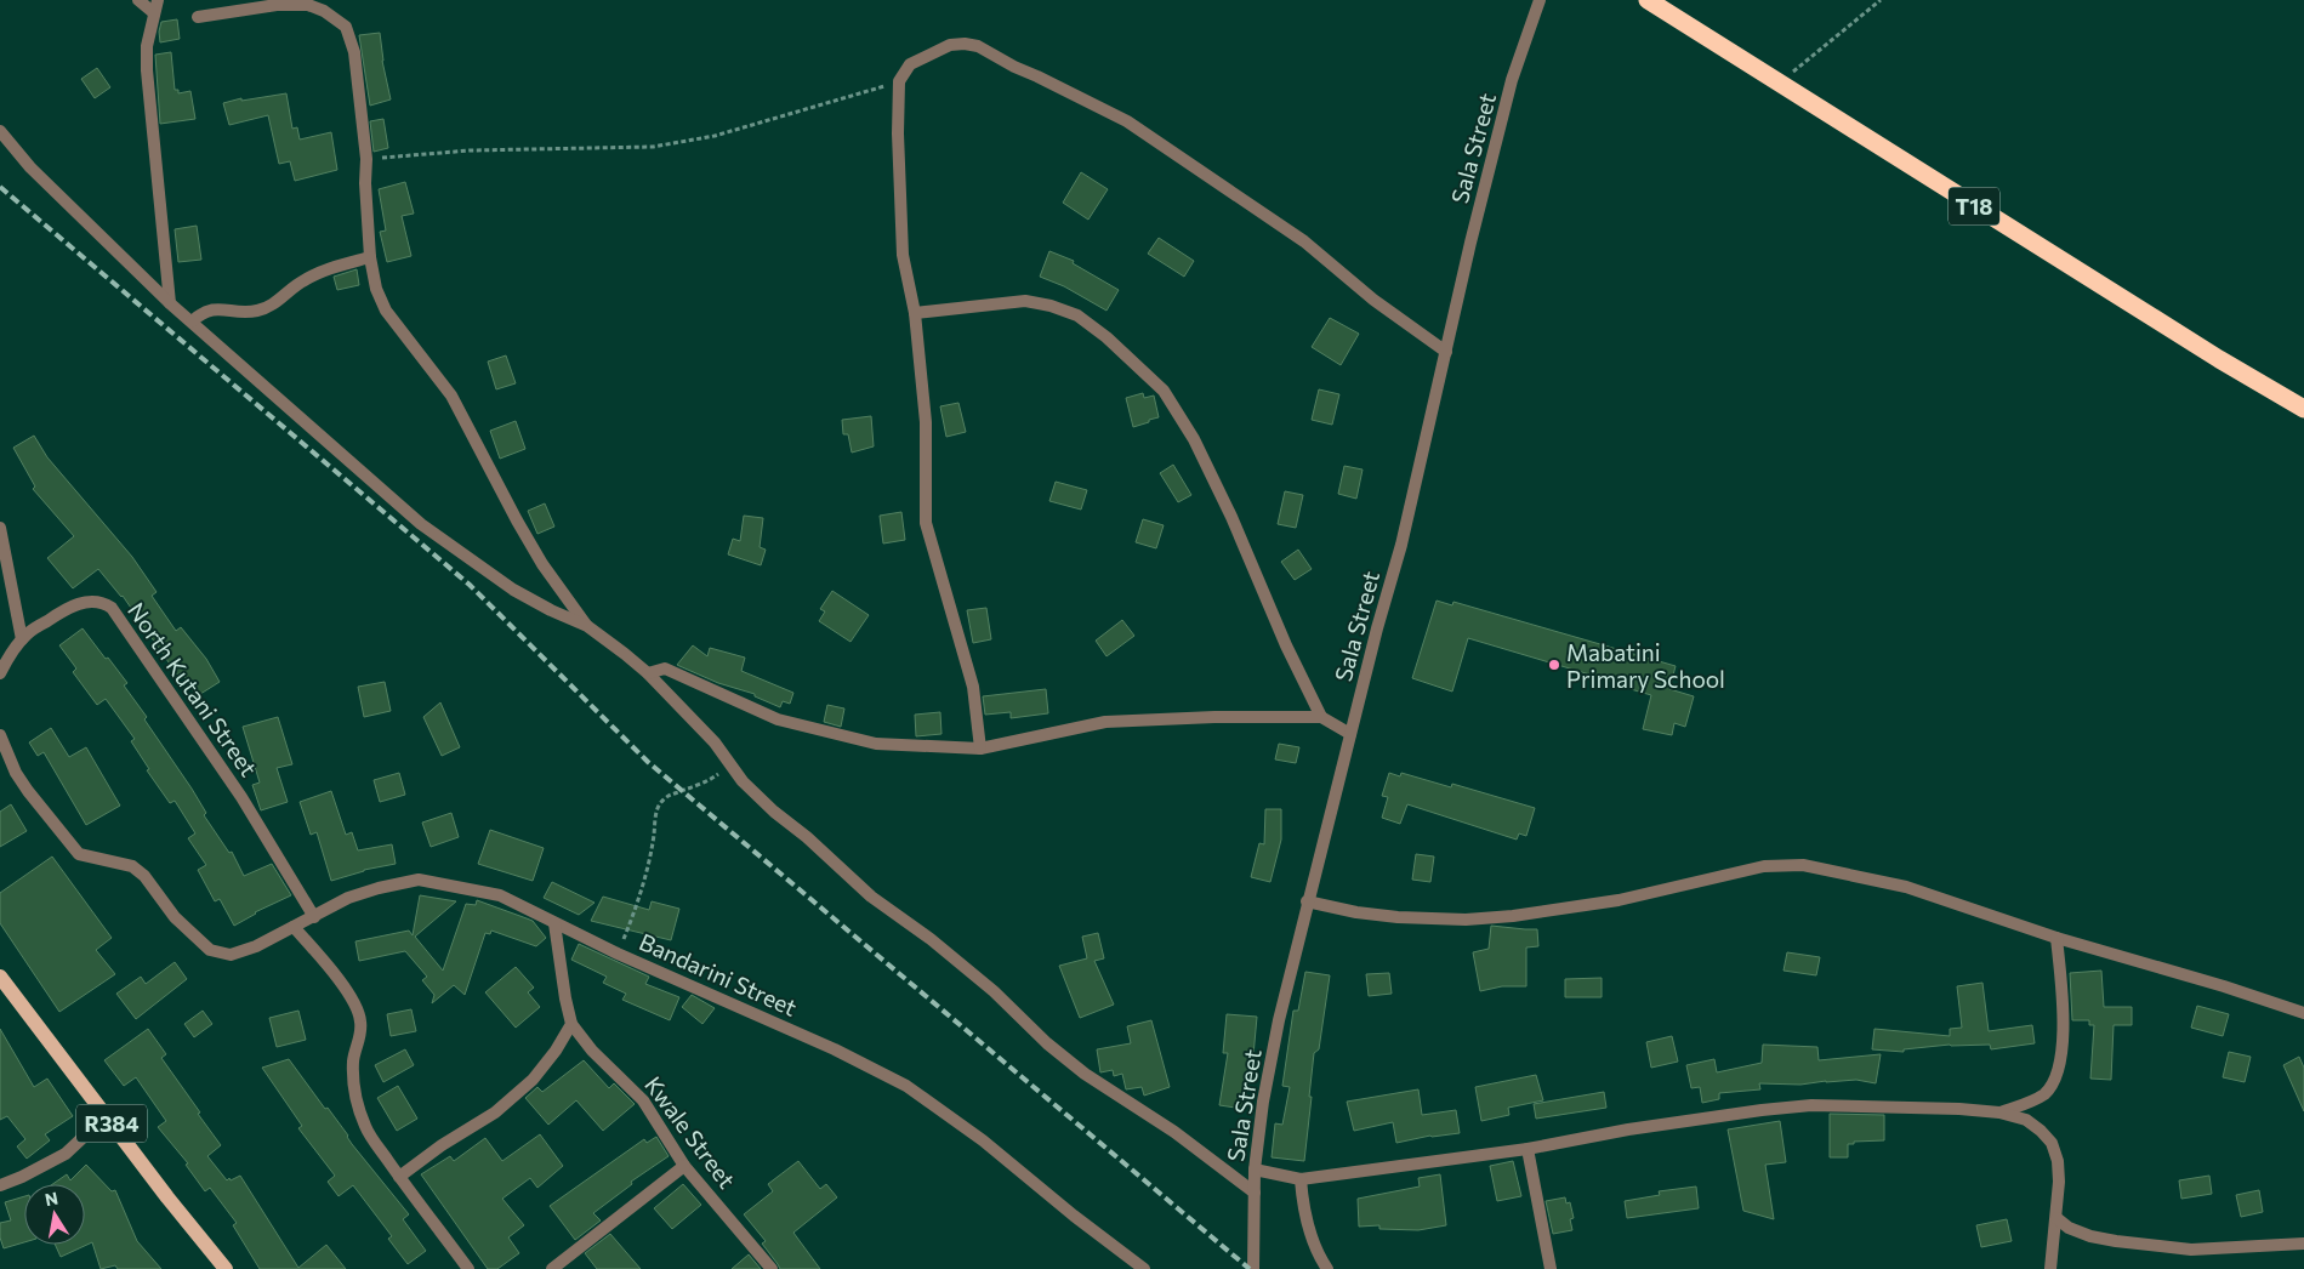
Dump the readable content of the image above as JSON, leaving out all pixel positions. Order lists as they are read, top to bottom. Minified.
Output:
{"streets":{"highway":["T18"],"main road":["R384"],"street":["Sala Street","North Kutani Street","Bandarini Street","Kwale Street"]},"crossings":[["North Kutani Street","Bandarini Street"]],"places":["Mabatini Primary School"],"north":"top"}
